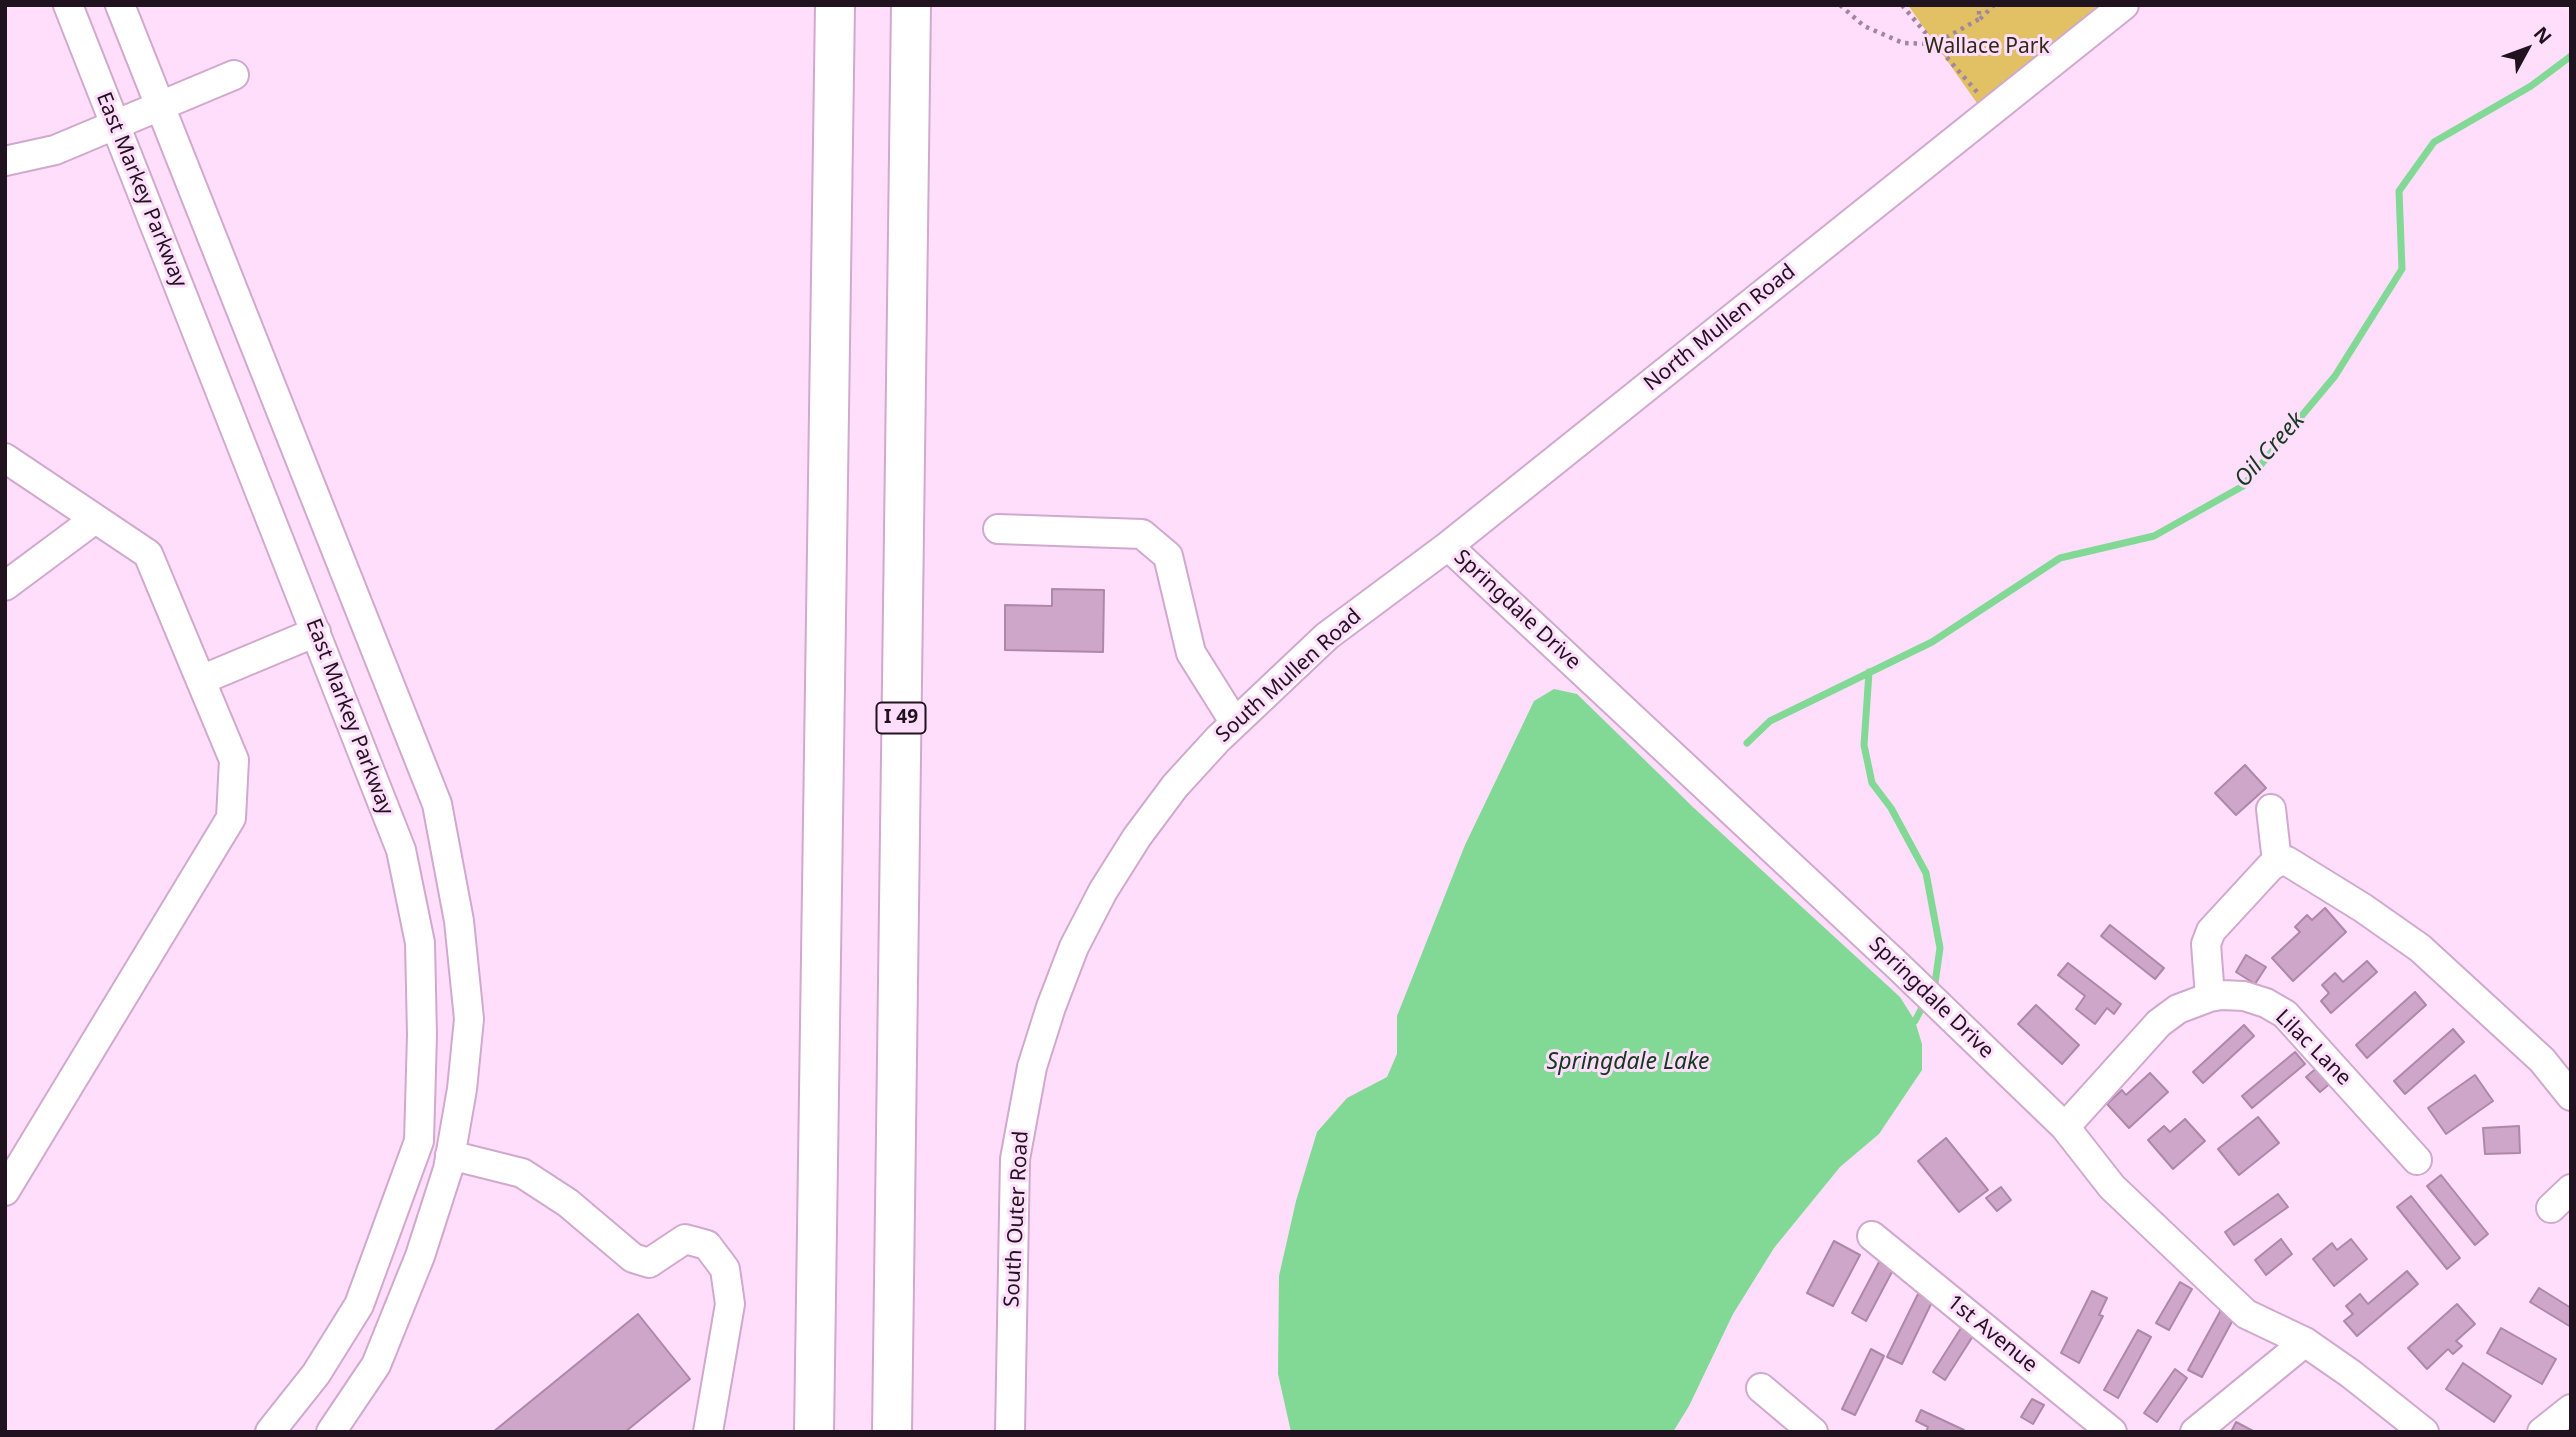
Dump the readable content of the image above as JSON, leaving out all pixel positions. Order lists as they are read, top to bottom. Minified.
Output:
{"streets":{"highway":["I 49"],"street":["East Markey Parkway","North Mullen Road","Springdale Drive","South Mullen Road","Lilac Lane","South Outer Road","1st Avenue"]},"crossings":[["North Mullen Road","Springdale Drive"],["North Mullen Road","South Mullen Road"],["Springdale Drive","South Mullen Road"],["Springdale Drive","Lilac Lane"],["South Mullen Road","South Outer Road"]],"water":["Oil Creek","Springdale Lake"],"parks":["Wallace Park"],"north":"top right"}
